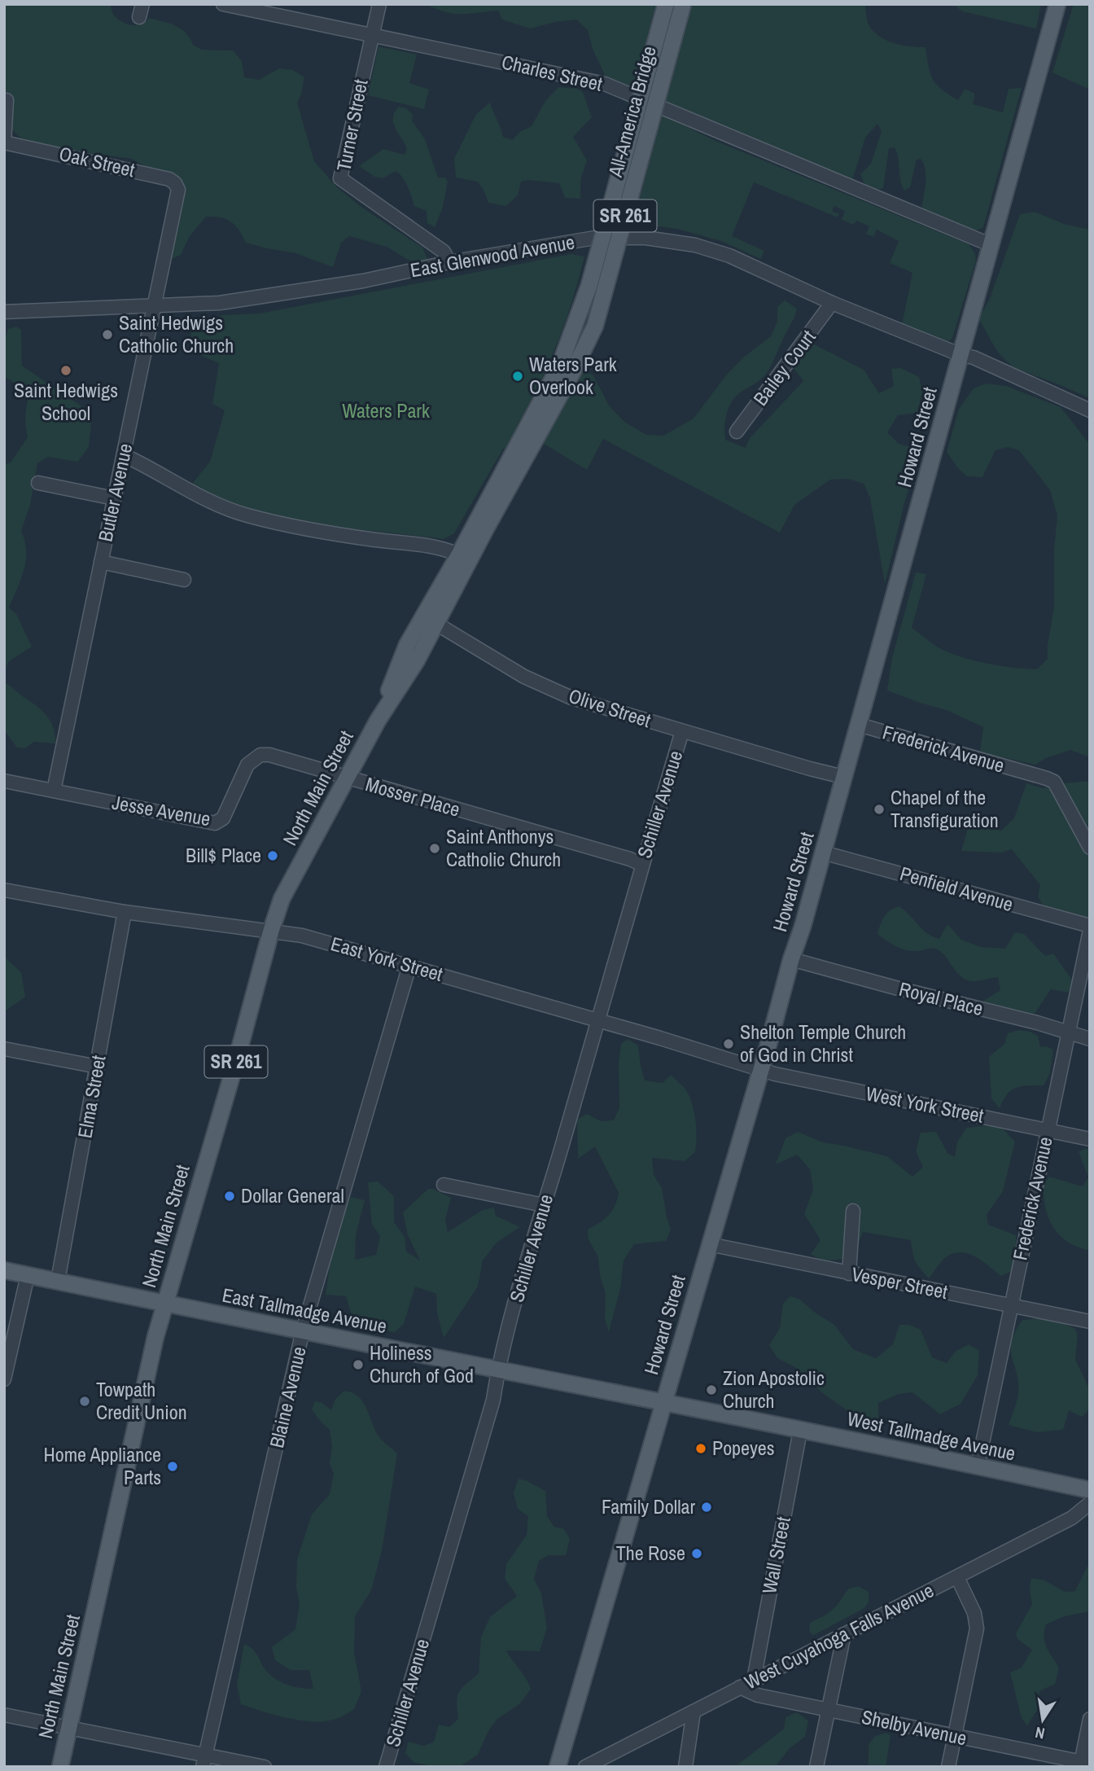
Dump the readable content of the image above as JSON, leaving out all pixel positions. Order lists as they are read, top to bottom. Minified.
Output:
{"streets":{"main road":["All-America Bridge","SR 261","Howard Street","North Main Street","East Tallmadge Avenue","West Tallmadge Avenue"],"street":["Charles Street","Turner Street","Oak Street","East Glenwood Avenue","Bailey Court","Butler Avenue","Olive Street","Frederick Avenue","Mosser Place","Schiller Avenue","Jesse Avenue","Penfield Avenue","East York Street","Royal Place","Elma Street","West York Street","Vesper Street","Blaine Avenue","Wall Street","West Cuyahoga Falls Avenue","Shelby Avenue"]},"crossings":[["Charles Street","Turner Street"],["Charles Street","Howard Street"],["All-America Bridge","North Main Street"],["Turner Street","East Glenwood Avenue"],["Oak Street","Butler Avenue"],["East Glenwood Avenue","Bailey Court"],["East Glenwood Avenue","Howard Street"],["East Glenwood Avenue","Butler Avenue"],["Howard Street","Olive Street"],["Howard Street","Frederick Avenue"],["Howard Street","Penfield Avenue"],["Howard Street","East York Street"],["Howard Street","Royal Place"],["Howard Street","West York Street"],["Howard Street","Vesper Street"],["Howard Street","East Tallmadge Avenue"],["Howard Street","West Tallmadge Avenue"],["Butler Avenue","Jesse Avenue"],["Olive Street","North Main Street"],["Olive Street","Schiller Avenue"],["Frederick Avenue","Royal Place"],["Frederick Avenue","West York Street"],["Frederick Avenue","Vesper Street"],["Frederick Avenue","West Tallmadge Avenue"],["North Main Street","Mosser Place"],["North Main Street","Jesse Avenue"],["North Main Street","East York Street"],["North Main Street","East Tallmadge Avenue"],["Mosser Place","Schiller Avenue"],["Mosser Place","Jesse Avenue"],["Schiller Avenue","East York Street"],["Schiller Avenue","East Tallmadge Avenue"],["East York Street","Elma Street"],["East York Street","West York Street"],["East York Street","Blaine Avenue"],["Elma Street","East Tallmadge Avenue"],["East Tallmadge Avenue","Blaine Avenue"],["East Tallmadge Avenue","West Tallmadge Avenue"],["West Tallmadge Avenue","Wall Street"],["Wall Street","West Cuyahoga Falls Avenue"],["West Cuyahoga Falls Avenue","Shelby Avenue"]],"parks":["Waters Park"],"places":["Saint Hedwigs Catholic Church","Saint Hedwigs School","Waters Park Overlook","Chapel of the Transfiguration","Saint Anthonys Catholic Church","Bill$ Place","Shelton Temple Church of God in Christ","Dollar General","Holiness Church of God","Zion Apostolic Church","Towpath Credit Union","Popeyes","Home Appliance Parts","Family Dollar","The Rose"],"north":"bottom"}
